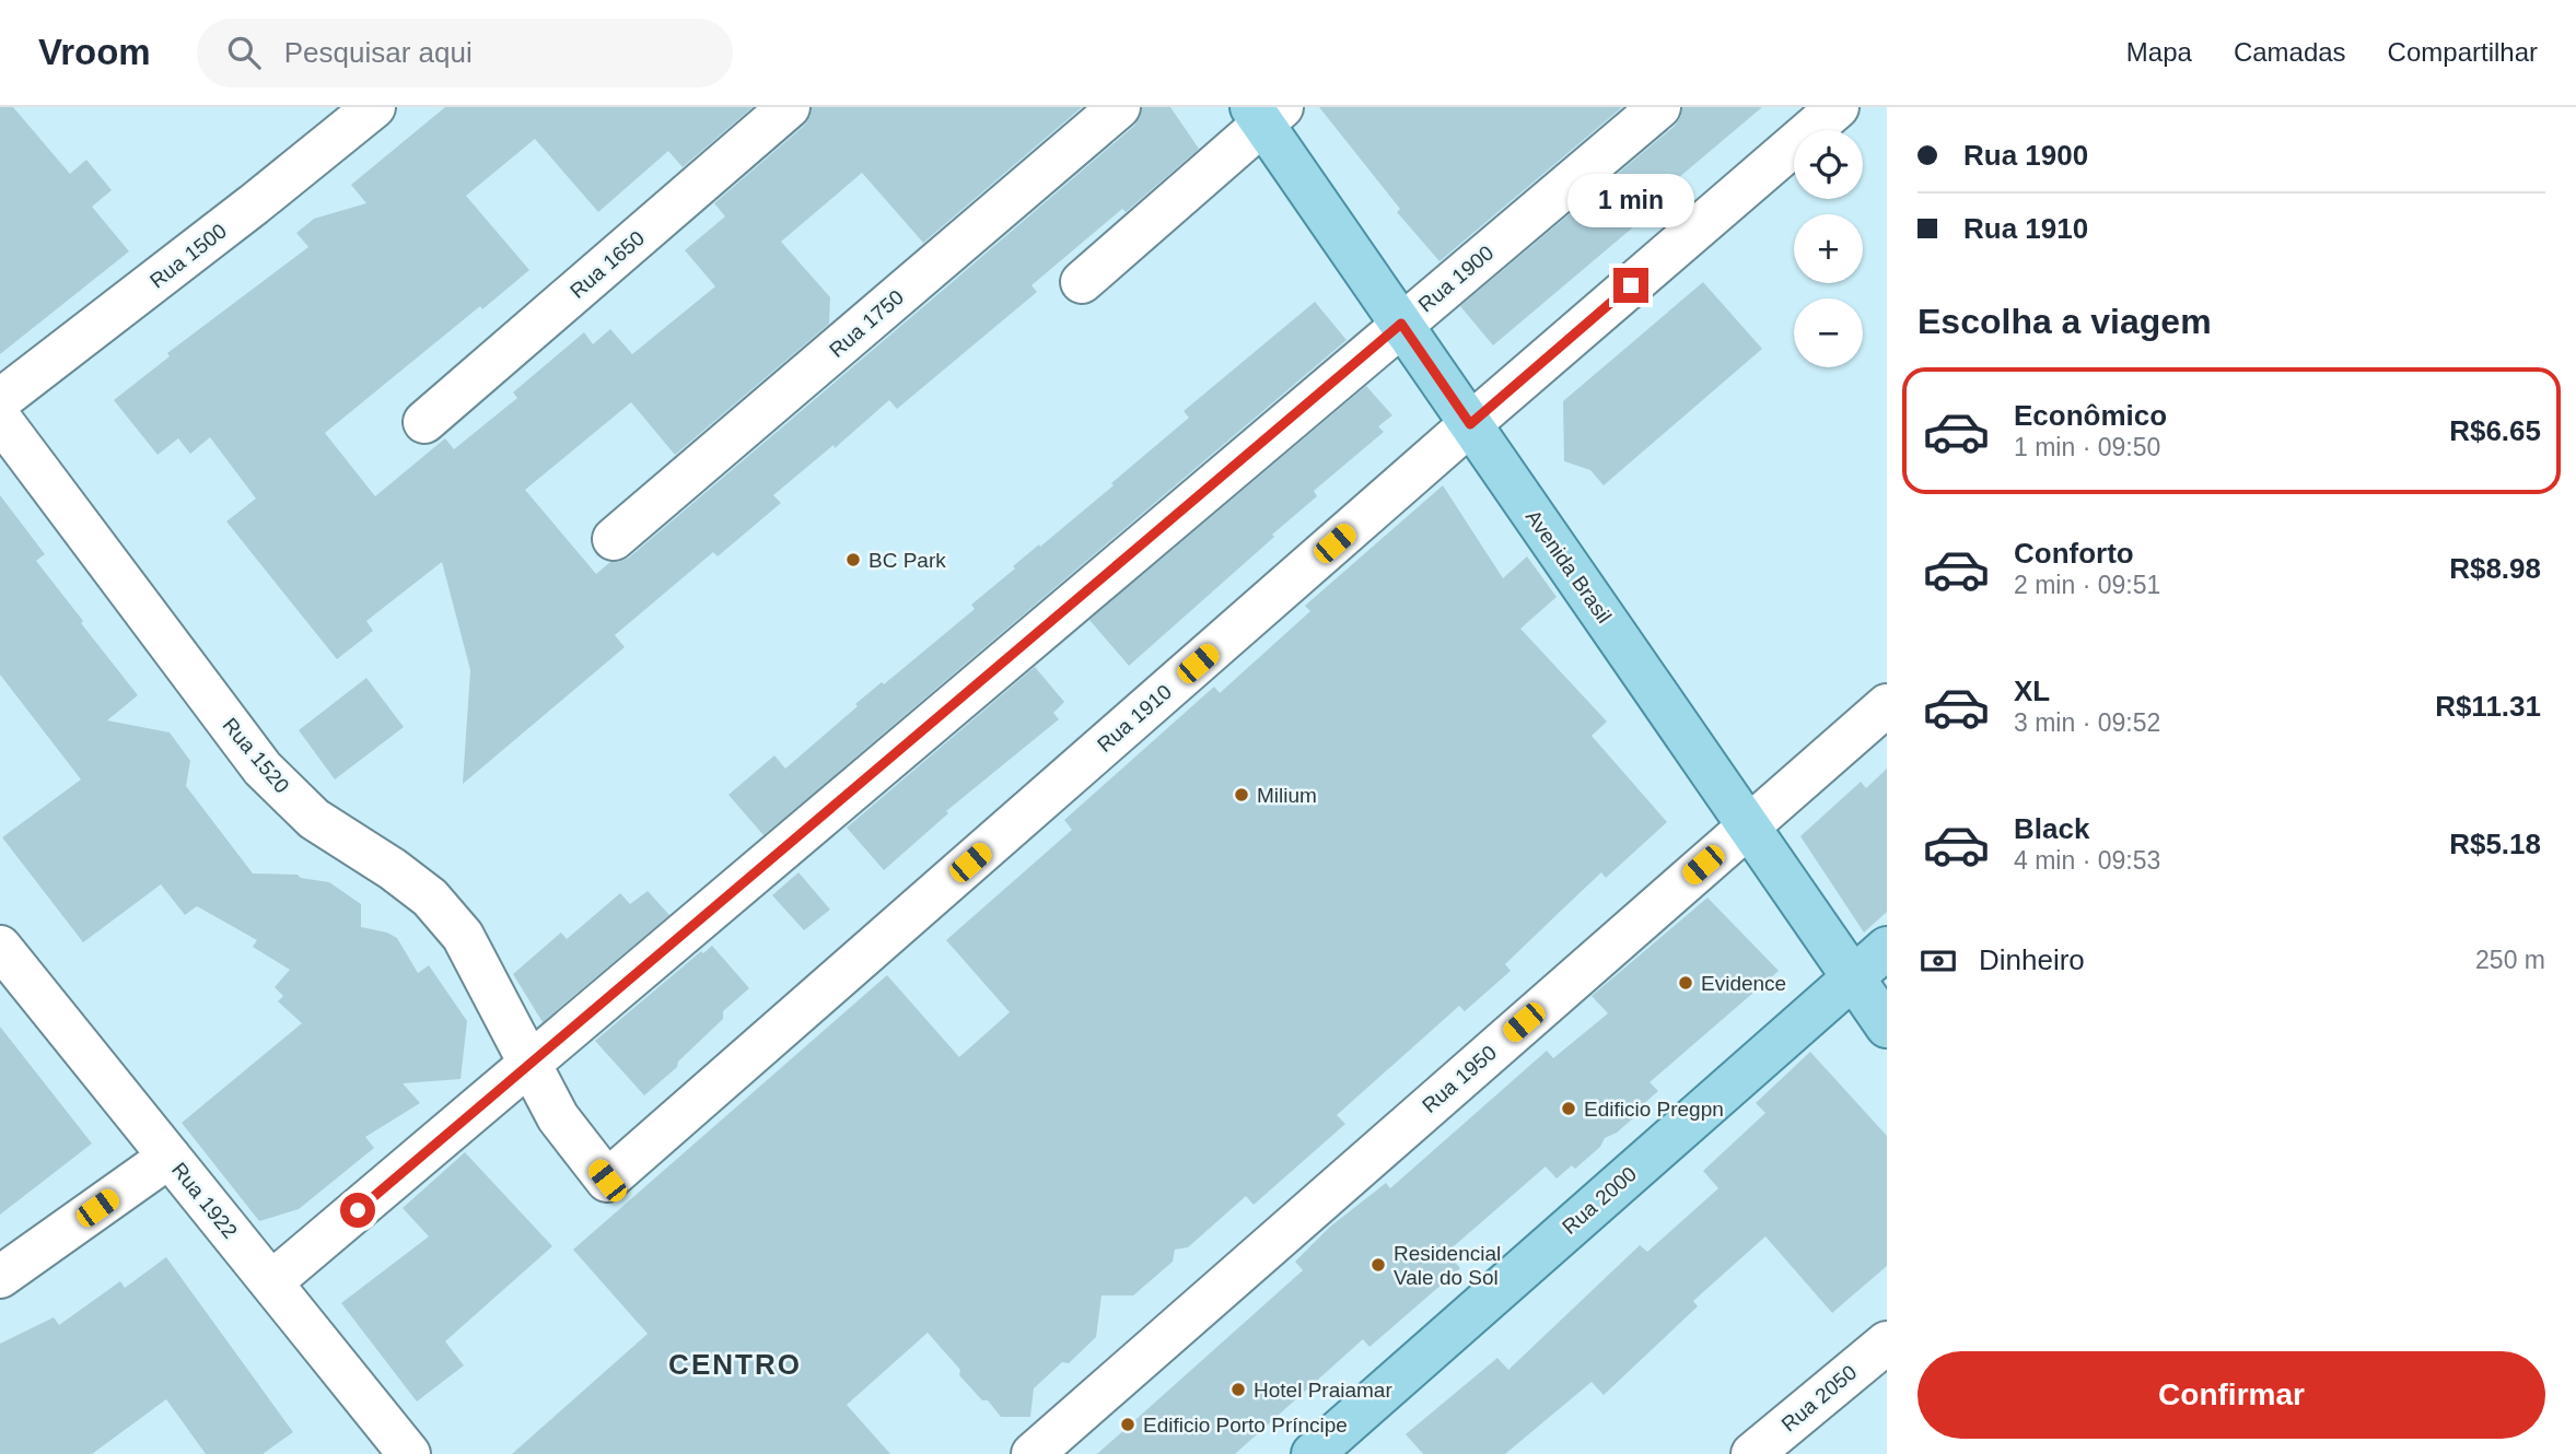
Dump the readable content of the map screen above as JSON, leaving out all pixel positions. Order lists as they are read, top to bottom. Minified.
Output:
{"streets":{"main road":["Avenida Brasil","Rua 2000"],"street":["Rua 1500","Rua 1650","Rua 1900","Rua 1750","Rua 1910","Rua 1520","Rua 1950","Rua 1922","Rua 2050"]},"crossings":[["Rua 1900","Avenida Brasil"],["Rua 1900","Rua 1910"],["Rua 1900","Rua 1520"],["Rua 1900","Rua 1922"],["Avenida Brasil","Rua 1910"],["Avenida Brasil","Rua 1950"],["Avenida Brasil","Rua 2000"],["Rua 1910","Rua 1520"]],"districts":["CENTRO"],"places":["BC Park","Milium","Evidence","Edificio Pregpn","Residencial Vale do Sol","Hotel Praiamar","Edificio Porto Príncipe"],"page":{"header":"Vroom","search":"Pesquisar aqui","nav":["Mapa","Camadas","Compartilhar"],"banner":["Rua 1900","Rua 1910"],"map_buttons":["+","−"],"bubble":"1 min","heading":"Escolha a viagem","list":[{"name":"Econômico","note":"1 min · 09:50","value":"R$6.65"},{"name":"Conforto","note":"2 min · 09:51","value":"R$8.98"},{"name":"XL","note":"3 min · 09:52","value":"R$11.31"},{"name":"Black","note":"4 min · 09:53","value":"R$5.18"}],"pay":["Dinheiro","250 m"],"buttons":"Confirmar"}}
